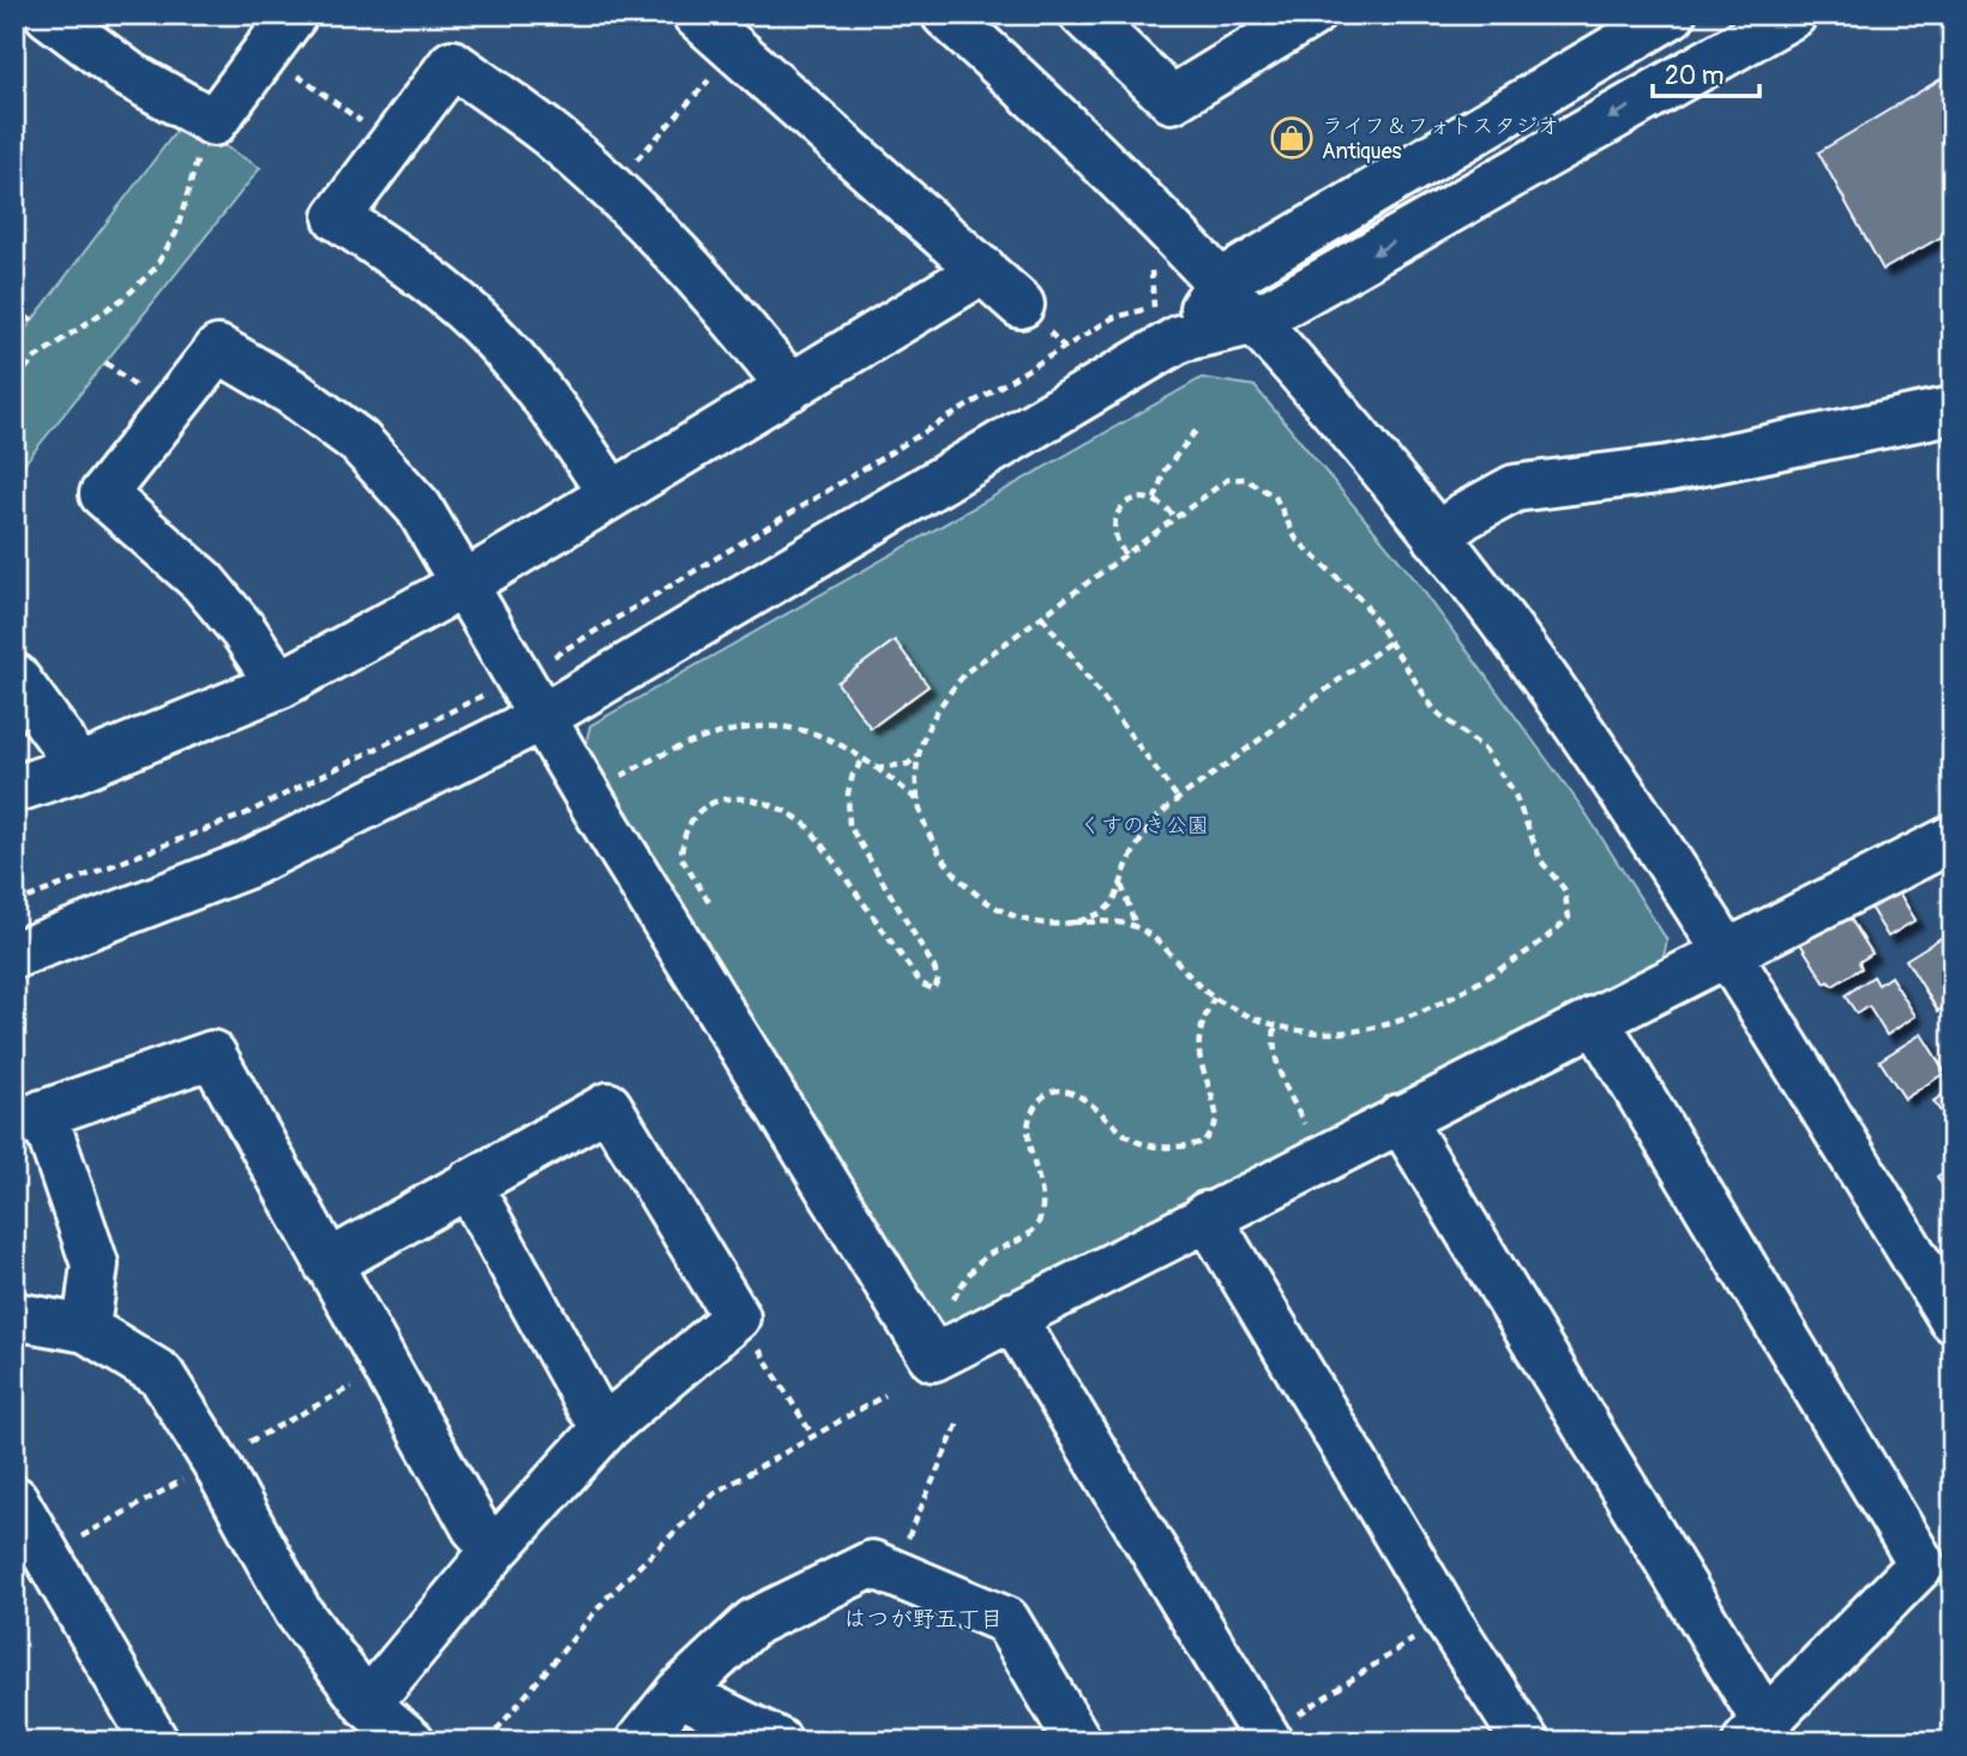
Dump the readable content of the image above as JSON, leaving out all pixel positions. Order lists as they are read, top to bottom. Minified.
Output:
{"districts":["はつが野五丁目"],"parks":["くすのき公園"],"places":{"shop":["ライフ＆フォトスタジオ Antiques"]},"scale_bar":"20 m"}
